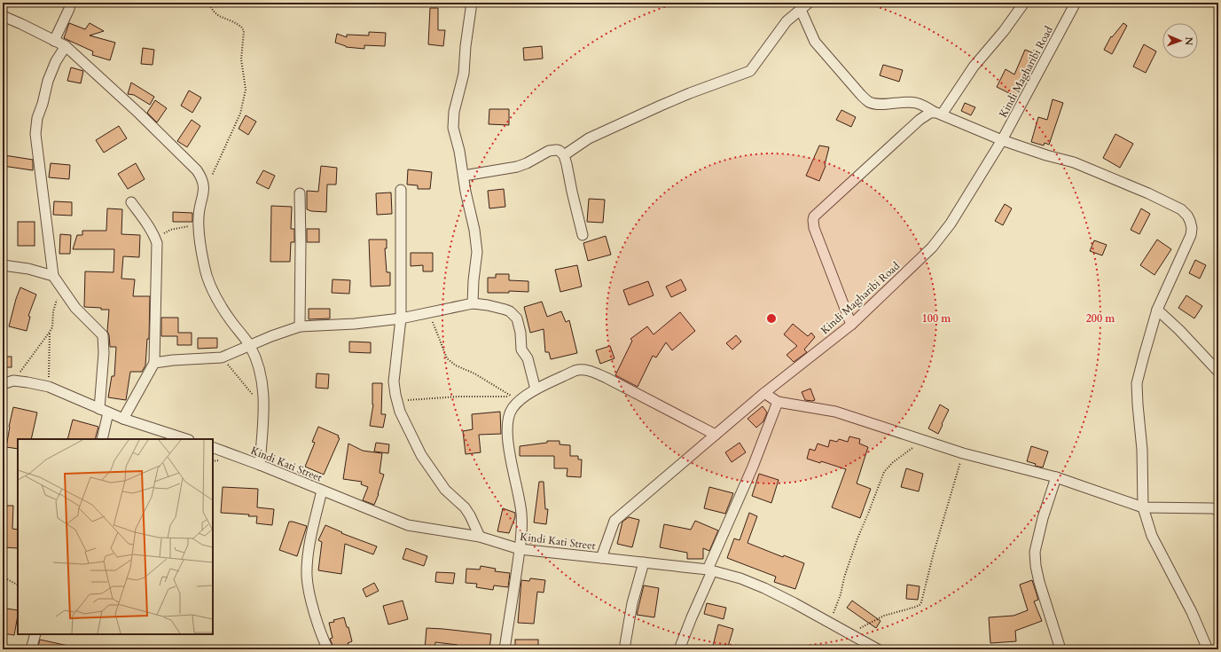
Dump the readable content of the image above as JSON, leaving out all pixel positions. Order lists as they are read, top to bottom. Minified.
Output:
{"streets":{"street":["Kindi Magharibi Road","Kindi Kati Street"]},"crossings":[["Kindi Magharibi Road","Kindi Kati Street"]],"north":"right","rings":["100 m","200 m"]}
